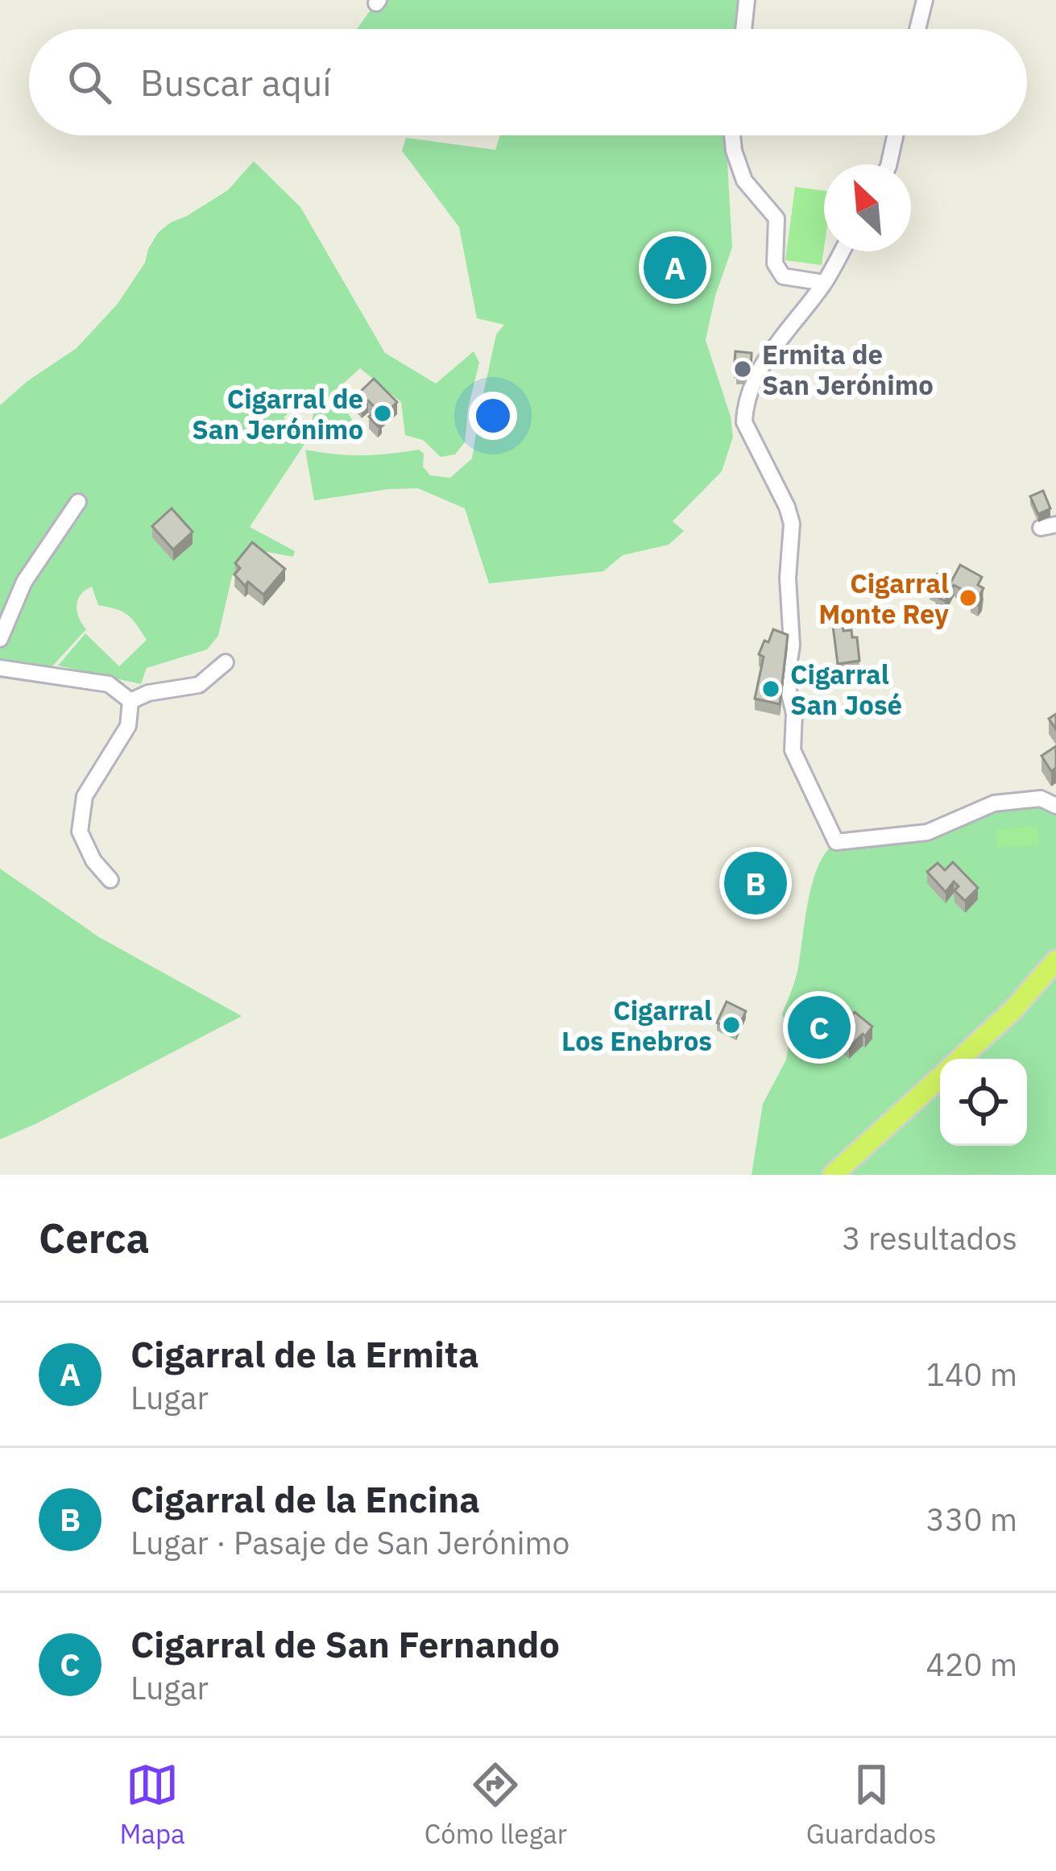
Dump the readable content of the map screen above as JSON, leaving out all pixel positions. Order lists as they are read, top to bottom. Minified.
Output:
{"places":["Ermita de San Jerónimo","Cigarral de San Jerónimo","Cigarral Monte Rey","Cigarral San José","Cigarral Los Enebros"],"north":"top left","page":{"search":"Buscar aquí","pins":["A","B","C"],"heading":["Cerca","3 resultados"],"list":[{"mark":"A","name":"Cigarral de la Ermita","note":"Lugar","value":"140 m"},{"mark":"B","name":"Cigarral de la Encina","note":"Lugar · Pasaje de San Jerónimo","value":"330 m"},{"mark":"C","name":"Cigarral de San Fernando","note":"Lugar","value":"420 m"}],"nav":["Mapa","Cómo llegar","Guardados"]}}
